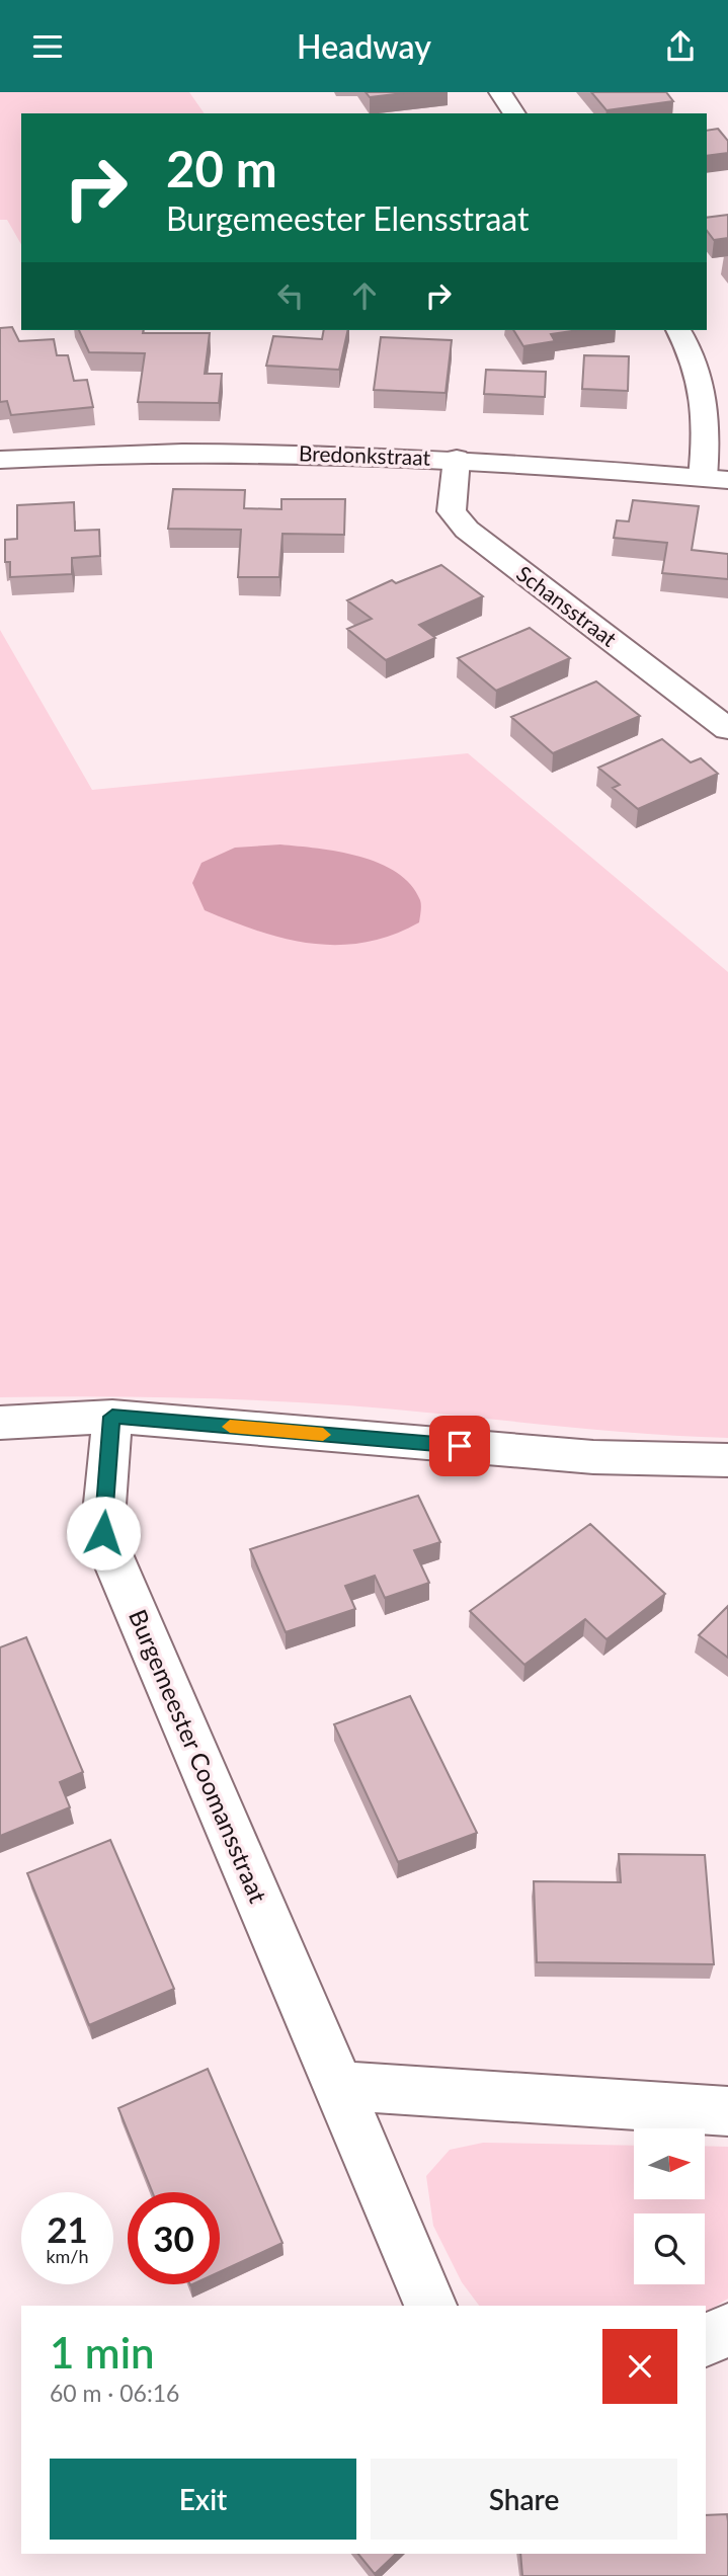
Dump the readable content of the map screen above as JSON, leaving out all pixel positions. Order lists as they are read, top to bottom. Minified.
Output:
{"streets":{"street":["Bredonkstraat","Schansstraat","Burgemeester Coomansstraat"]},"crossings":[["Bredonkstraat","Schansstraat"]],"north":"right","page":{"header":"Headway","turn":["20 m","Burgemeester Elensstraat"],"speed":"21 km/h","limit":"30","heading":["1 min","60 m · 06:16"],"buttons":["Exit","Share"]}}
